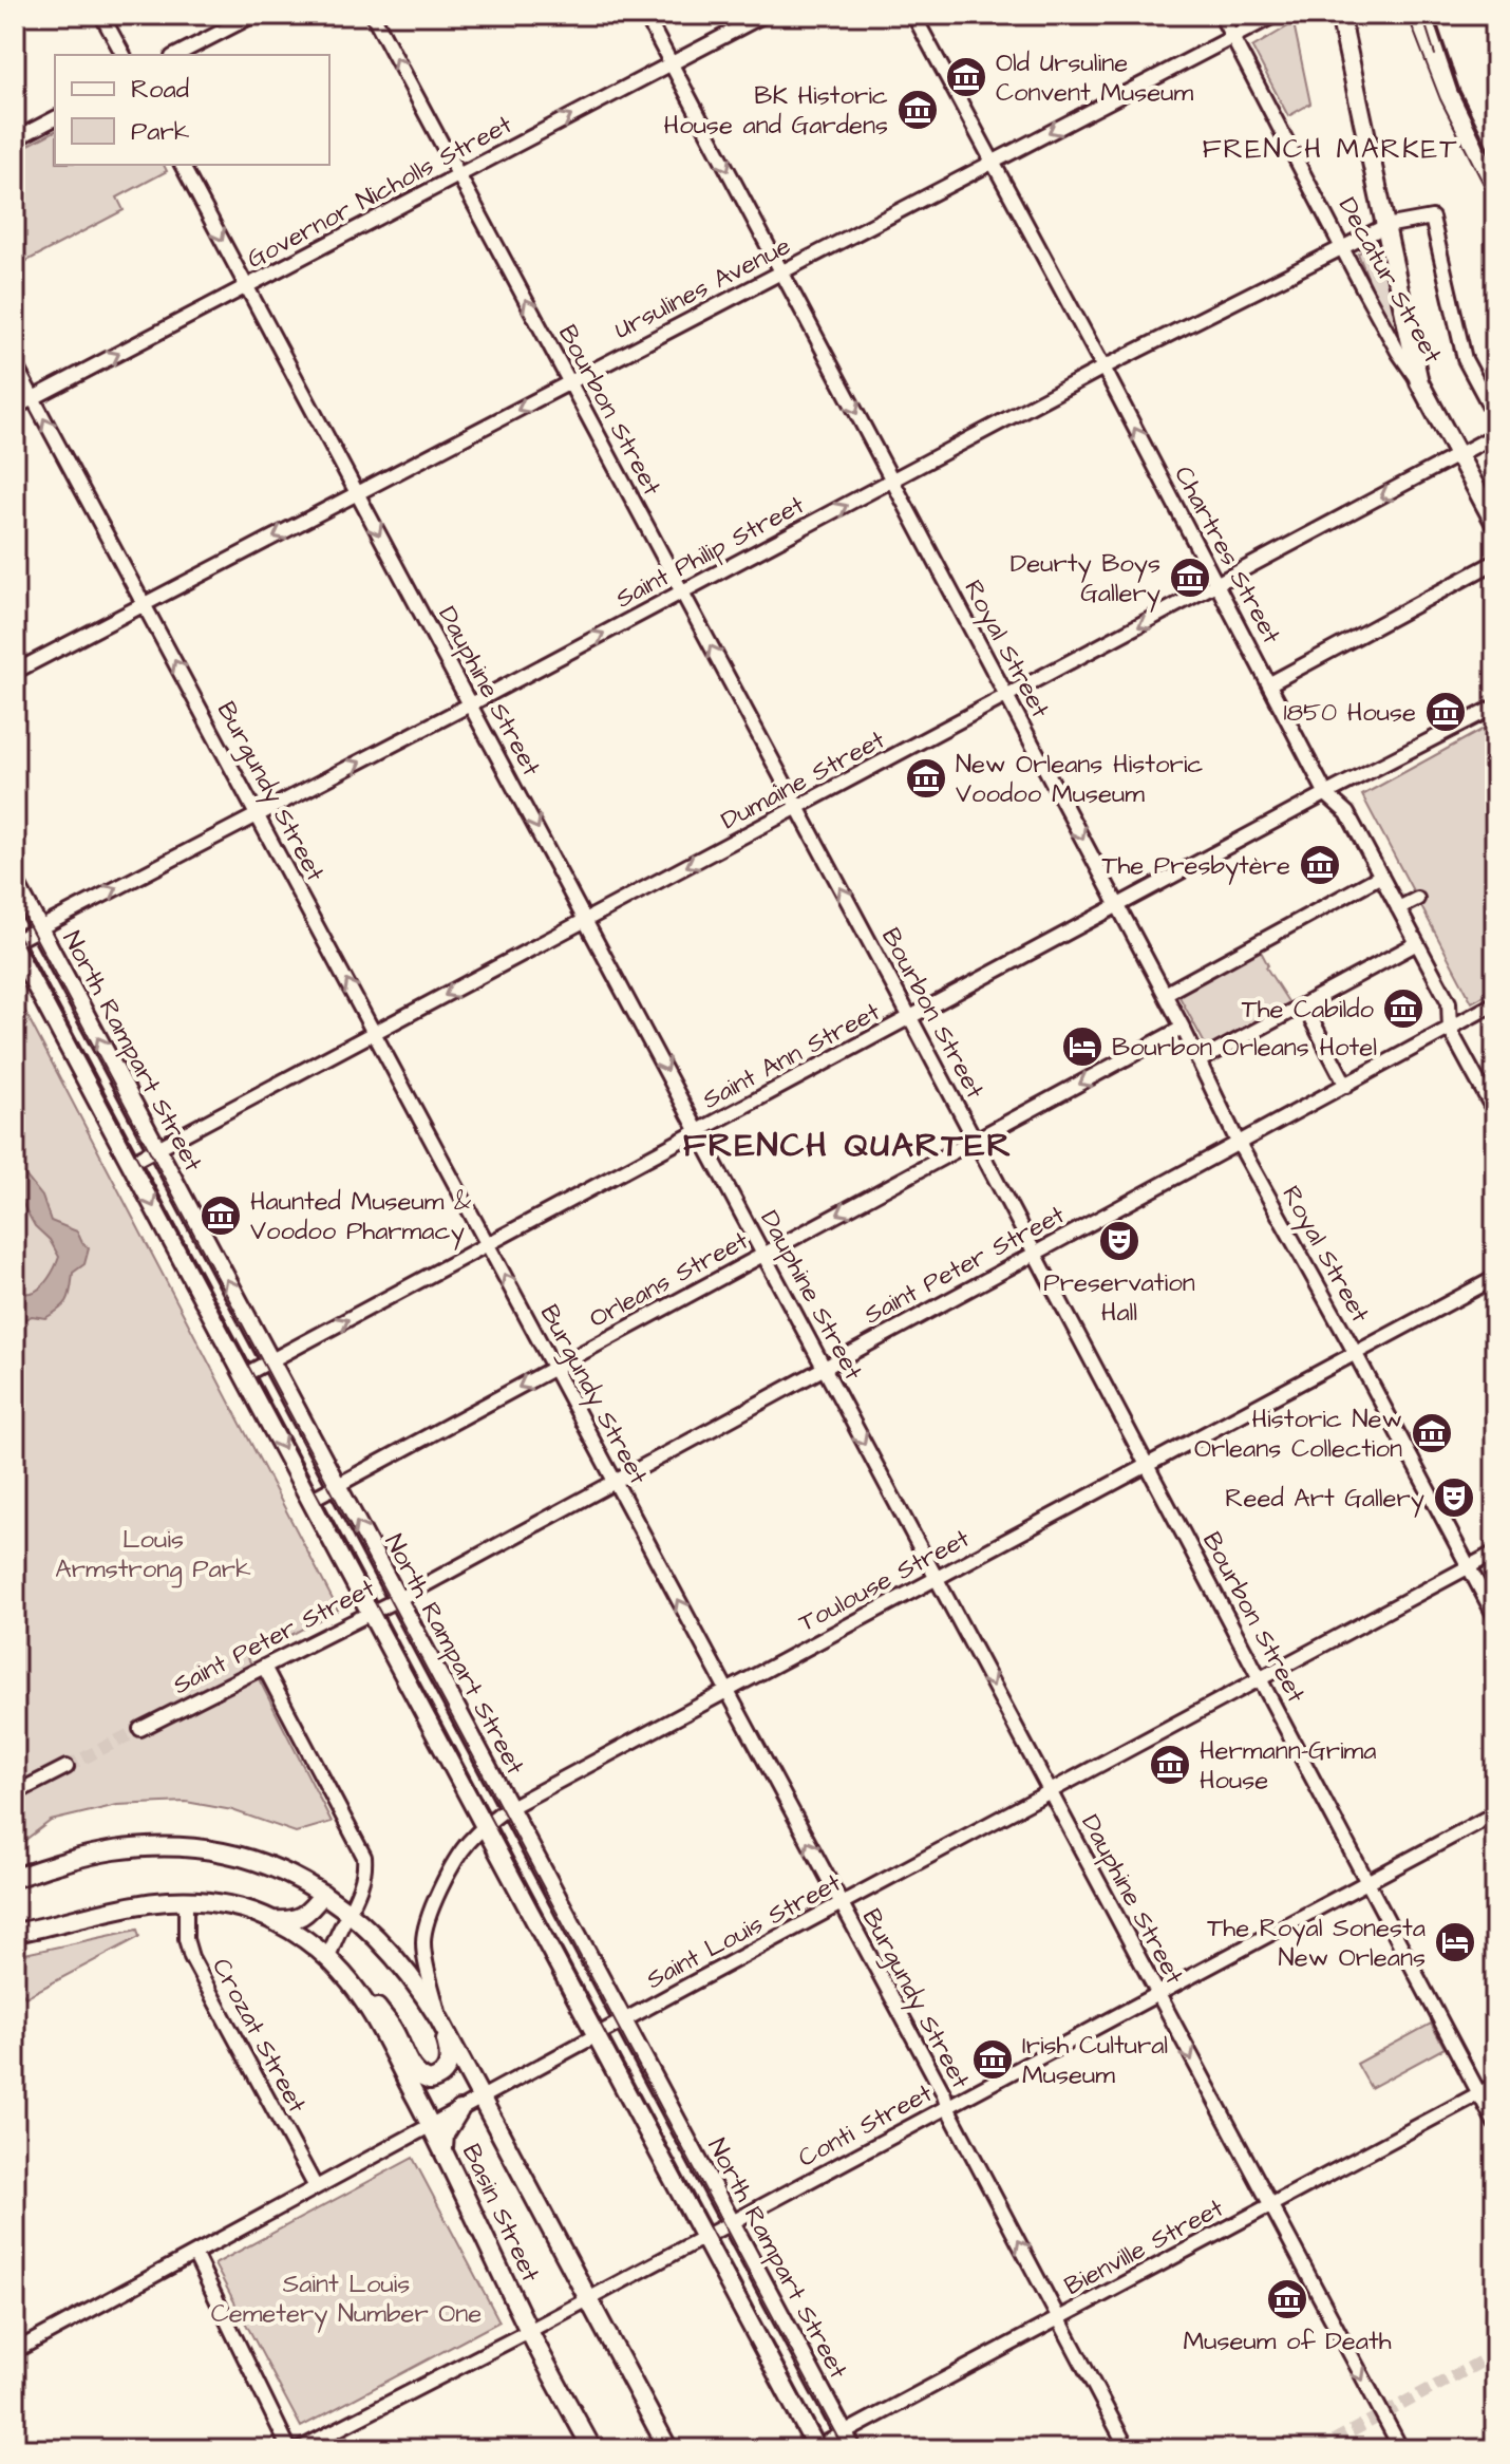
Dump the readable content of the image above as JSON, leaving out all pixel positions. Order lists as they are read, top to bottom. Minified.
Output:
{"streets":{"main road":["Decatur Street","North Rampart Street","Basin Street"],"street":["Governor Nicholls Street","Ursulines Avenue","Bourbon Street","Saint Philip Street","Chartres Street","Royal Street","Dauphine Street","Dumaine Street","Burgundy Street","Saint Ann Street","Saint Peter Street","Orleans Street","Toulouse Street","Saint Louis Street","Crozat Street","Conti Street","Bienville Street"]},"crossings":[["Governor Nicholls Street","Bourbon Street"],["Governor Nicholls Street","Royal Street"],["Governor Nicholls Street","Dauphine Street"],["Governor Nicholls Street","Burgundy Street"],["Decatur Street","Ursulines Avenue"],["Decatur Street","Saint Philip Street"],["Decatur Street","Dumaine Street"],["Ursulines Avenue","Bourbon Street"],["Ursulines Avenue","Chartres Street"],["Ursulines Avenue","Royal Street"],["Ursulines Avenue","Dauphine Street"],["Ursulines Avenue","Burgundy Street"],["Bourbon Street","Saint Philip Street"],["Bourbon Street","Dumaine Street"],["Bourbon Street","Saint Ann Street"],["Bourbon Street","Saint Peter Street"],["Bourbon Street","Orleans Street"],["Bourbon Street","Toulouse Street"],["Bourbon Street","Saint Louis Street"],["Bourbon Street","Conti Street"],["Bourbon Street","Bienville Street"],["Saint Philip Street","Chartres Street"],["Saint Philip Street","Royal Street"],["Saint Philip Street","Dauphine Street"],["Saint Philip Street","Burgundy Street"],["Saint Philip Street","North Rampart Street"],["Chartres Street","Dumaine Street"],["Chartres Street","Saint Ann Street"],["Chartres Street","Saint Peter Street"],["Royal Street","Dumaine Street"],["Royal Street","Saint Ann Street"],["Royal Street","Saint Peter Street"],["Royal Street","Orleans Street"],["Royal Street","Toulouse Street"],["Royal Street","Saint Louis Street"],["Dauphine Street","Dumaine Street"],["Dauphine Street","Saint Ann Street"],["Dauphine Street","Saint Peter Street"],["Dauphine Street","Orleans Street"],["Dauphine Street","Toulouse Street"],["Dauphine Street","Saint Louis Street"],["Dauphine Street","Conti Street"],["Dauphine Street","Bienville Street"],["Dumaine Street","Burgundy Street"],["Dumaine Street","North Rampart Street"],["Burgundy Street","Saint Ann Street"],["Burgundy Street","Saint Peter Street"],["Burgundy Street","Orleans Street"],["Burgundy Street","Toulouse Street"],["Burgundy Street","Saint Louis Street"],["Burgundy Street","Conti Street"],["Burgundy Street","Bienville Street"],["North Rampart Street","Saint Ann Street"],["North Rampart Street","Saint Peter Street"],["North Rampart Street","Orleans Street"],["North Rampart Street","Toulouse Street"],["North Rampart Street","Saint Louis Street"],["North Rampart Street","Conti Street"],["North Rampart Street","Bienville Street"],["Toulouse Street","Basin Street"],["Saint Louis Street","Crozat Street"],["Saint Louis Street","Basin Street"],["Conti Street","Basin Street"]],"one_way":["Governor Nicholls Street","Ursulines Avenue","Bourbon Street","Saint Philip Street","Royal Street","Dauphine Street","Dumaine Street","Burgundy Street","Orleans Street"],"districts":["FRENCH MARKET","FRENCH QUARTER"],"parks":["Louis Armstrong Park","Saint Louis Cemetery Number One"],"places":{"museum":["Old Ursuline Convent Museum","BK Historic House and Gardens","Deurty Boys Gallery","1850 House","New Orleans Historic Voodoo Museum","The Presbytère","The Cabildo","Haunted Museum & Voodoo Pharmacy","Historic New Orleans Collection","Hermann-Grima House","Irish Cultural Museum","Museum of Death"],"hotel":["Bourbon Orleans Hotel","The Royal Sonesta New Orleans"],"theatre":["Preservation Hall","Reed Art Gallery"]},"legend":["Road","Park"]}
